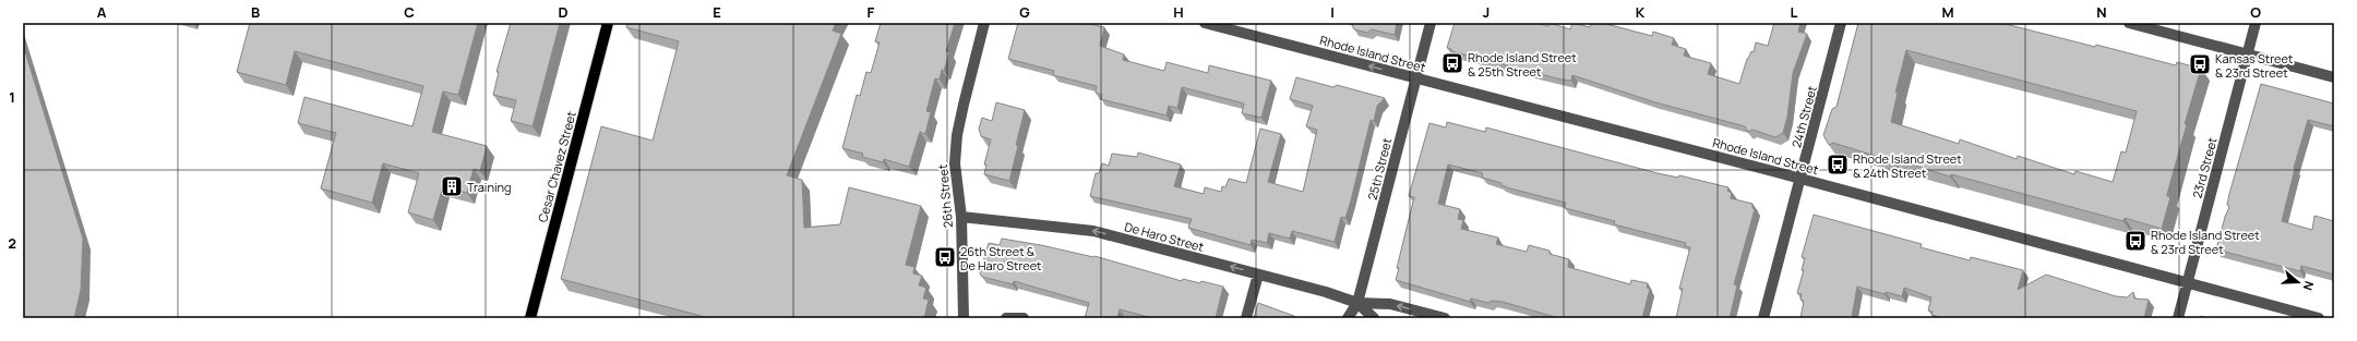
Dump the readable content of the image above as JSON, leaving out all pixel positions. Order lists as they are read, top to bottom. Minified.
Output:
{"streets":{"main road":["Cesar Chavez Street"],"street":["Rhode Island Street","24th Street","23rd Street","25th Street","26th Street","De Haro Street"]},"crossings":[["Rhode Island Street","24th Street"],["Rhode Island Street","23rd Street"],["Rhode Island Street","25th Street"],["25th Street","De Haro Street"],["26th Street","De Haro Street"]],"one_way":["De Haro Street"],"places":{"bus stop":["Rhode Island Street & 25th Street","Kansas Street & 23rd Street","Rhode Island Street & 24th Street","Rhode Island Street & 23rd Street","26th Street & De Haro Street"],"building":["Training"]},"north":"right","grid":{"columns":["A","B","C","D","E","F","G","H","I","J","K","L","M","N","O"],"rows":["1","2"]}}
